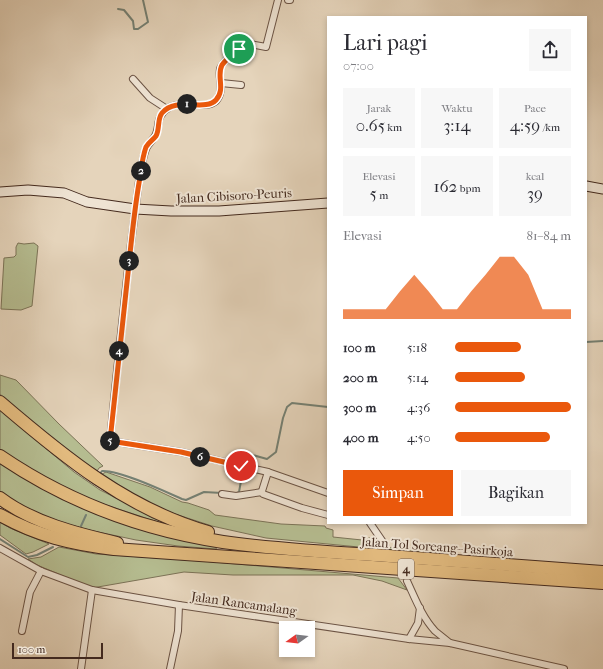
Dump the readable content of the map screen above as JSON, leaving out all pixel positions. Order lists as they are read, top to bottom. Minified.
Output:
{"streets":{"highway":["Jalan Tol Soreang–Pasirkoja","4"],"street":["Jalan Cibisoro-Peuris","Jalan Rancamalang"]},"scale_bar":"100 m","north":"left","page":{"heading":["Lari pagi","07:00"],"stats":[["Jarak","0.65 km"],["Waktu","3:14"],["Pace","4:59 /km"],["Elevasi","5 m"],["162 bpm"],["kcal","39"]],"pins":["1","2","3","4","5","6"],"chart":["Elevasi","81–84 m"],"list":[{"name":"100 m","note":"5:18"},{"name":"200 m","note":"5:14"},{"name":"300 m","note":"4:36"},{"name":"400 m","note":"4:50"}],"buttons":["Simpan","Bagikan"],"scale":"100 m"}}
